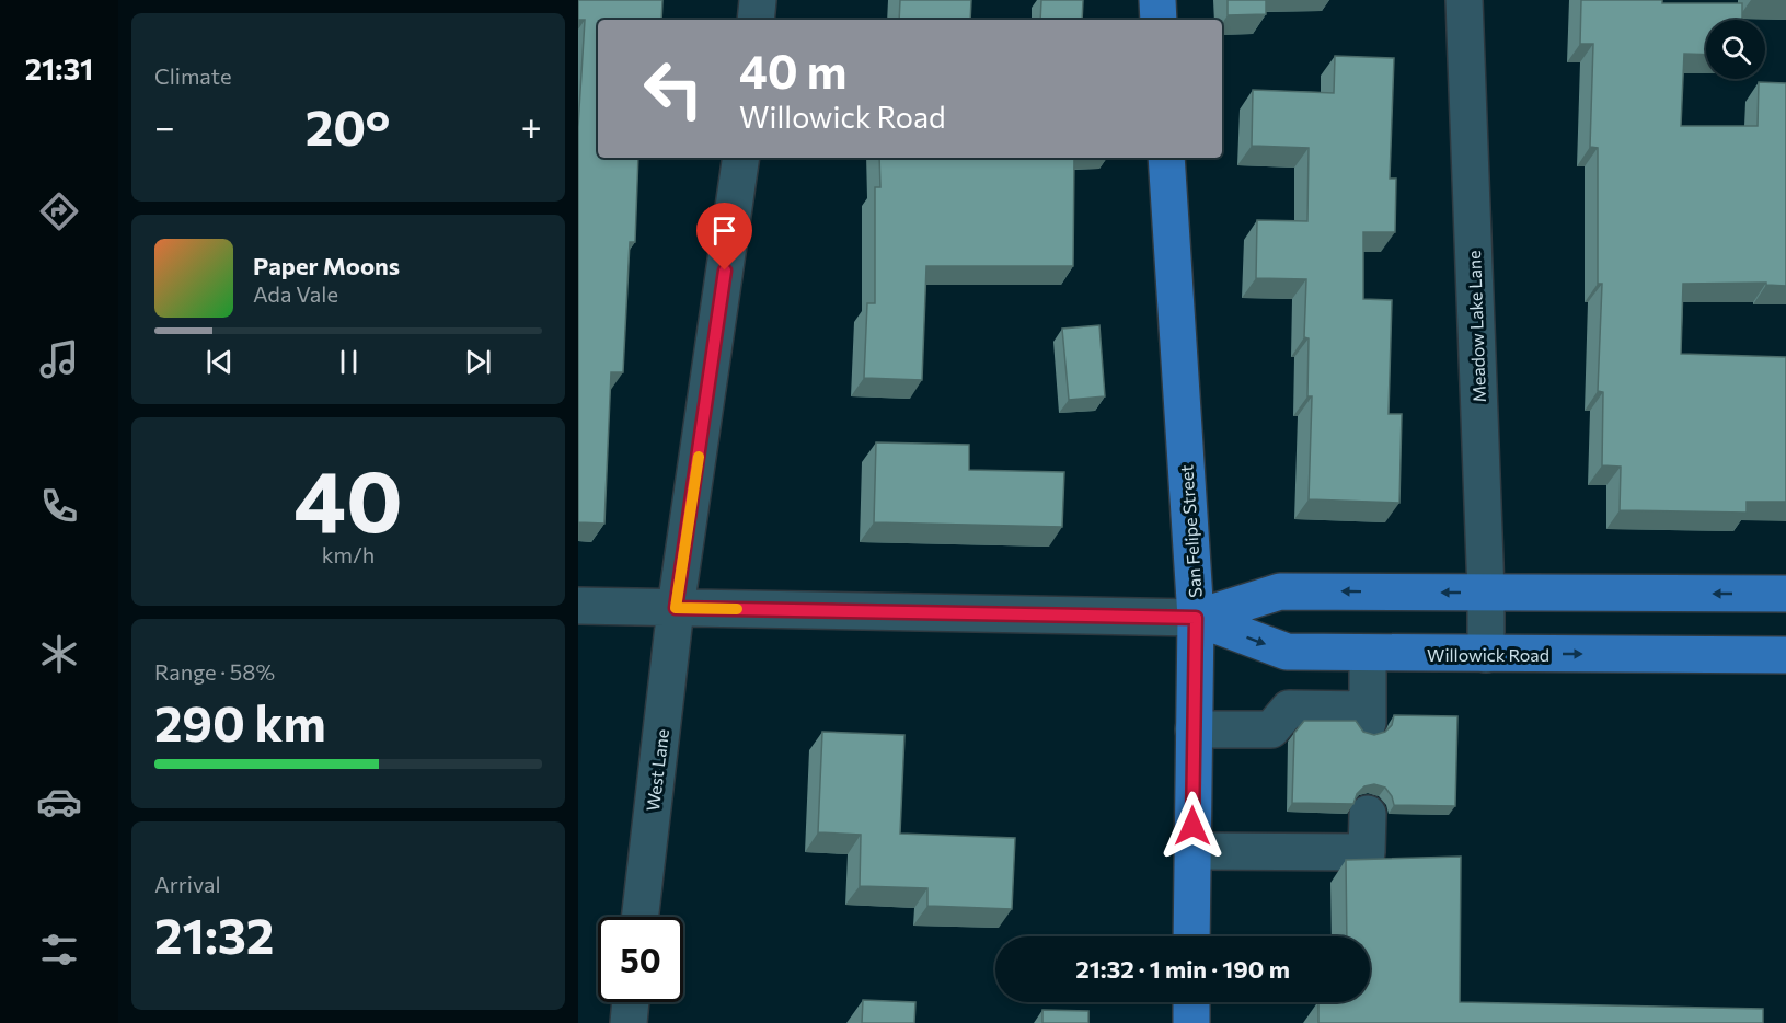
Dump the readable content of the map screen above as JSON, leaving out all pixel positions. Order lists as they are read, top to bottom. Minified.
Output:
{"streets":{"main road":["San Felipe Street","Willowick Road"],"street":["Meadow Lake Lane","West Lane"]},"crossings":[["Meadow Lake Lane","Willowick Road"],["San Felipe Street","Willowick Road"],["Willowick Road","West Lane"]],"page":{"tabs":"21:31","tile":["Climate",["40","km/h"],["Range · 58%","290 km"],["Arrival","21:32"]],"turn":["40 m","Willowick Road"],"heat":["−","20°","+"],"song":["Paper Moons","Ada Vale"],"limit":"50","trip":"21:32 · 1 min · 190 m"}}
